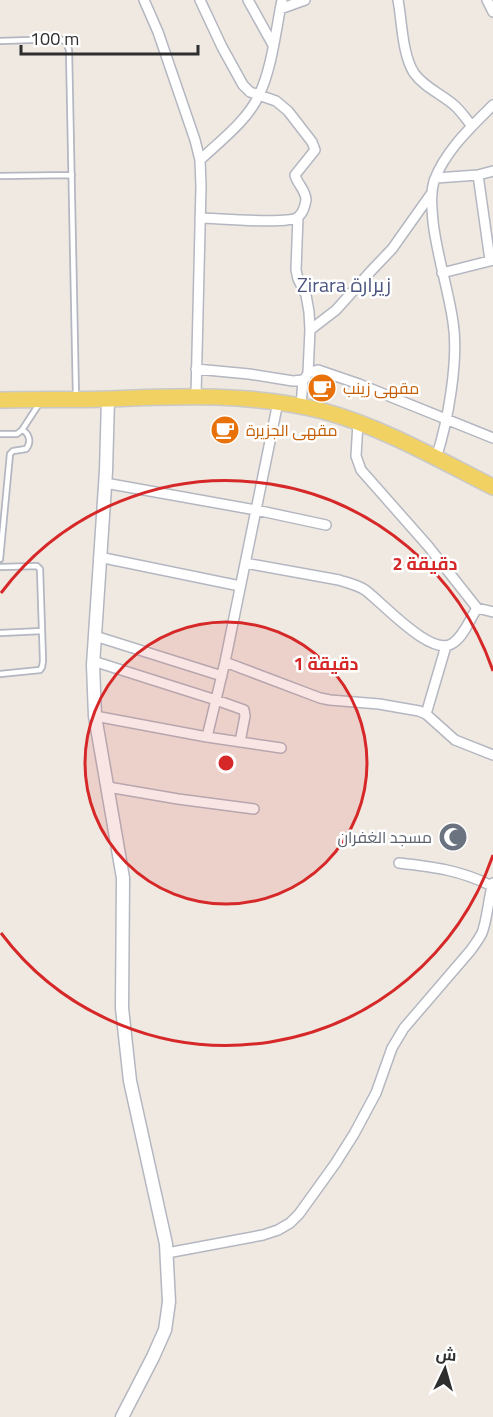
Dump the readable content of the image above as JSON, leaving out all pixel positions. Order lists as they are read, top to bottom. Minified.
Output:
{"districts":["Zirara زيرارة"],"places":{"cafe":["مقهى زينب","مقهى الجزيرة"],"mosque":["مسجد الغفران"]},"scale_bar":"100 m","north":"top","rings":["2 دقيقة","1 دقيقة"]}
